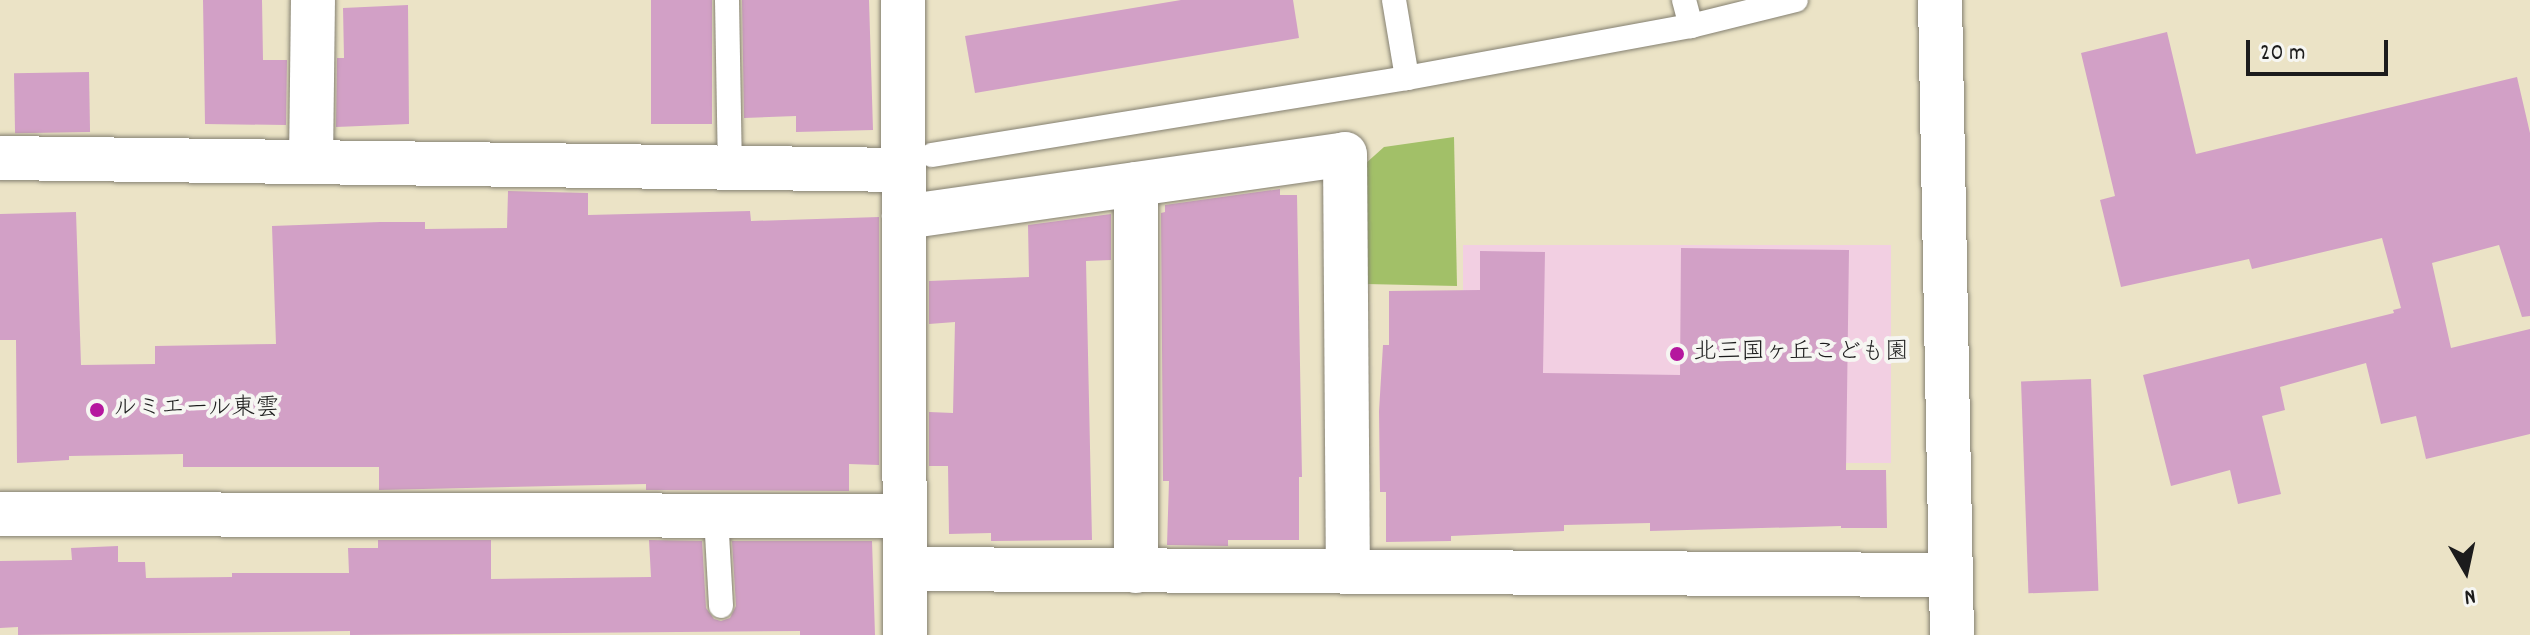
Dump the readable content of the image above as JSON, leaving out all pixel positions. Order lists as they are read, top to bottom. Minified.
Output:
{"places":["北三国ヶ丘こども園","ルミエール東雲"],"scale_bar":"20 m","north":"bottom"}
